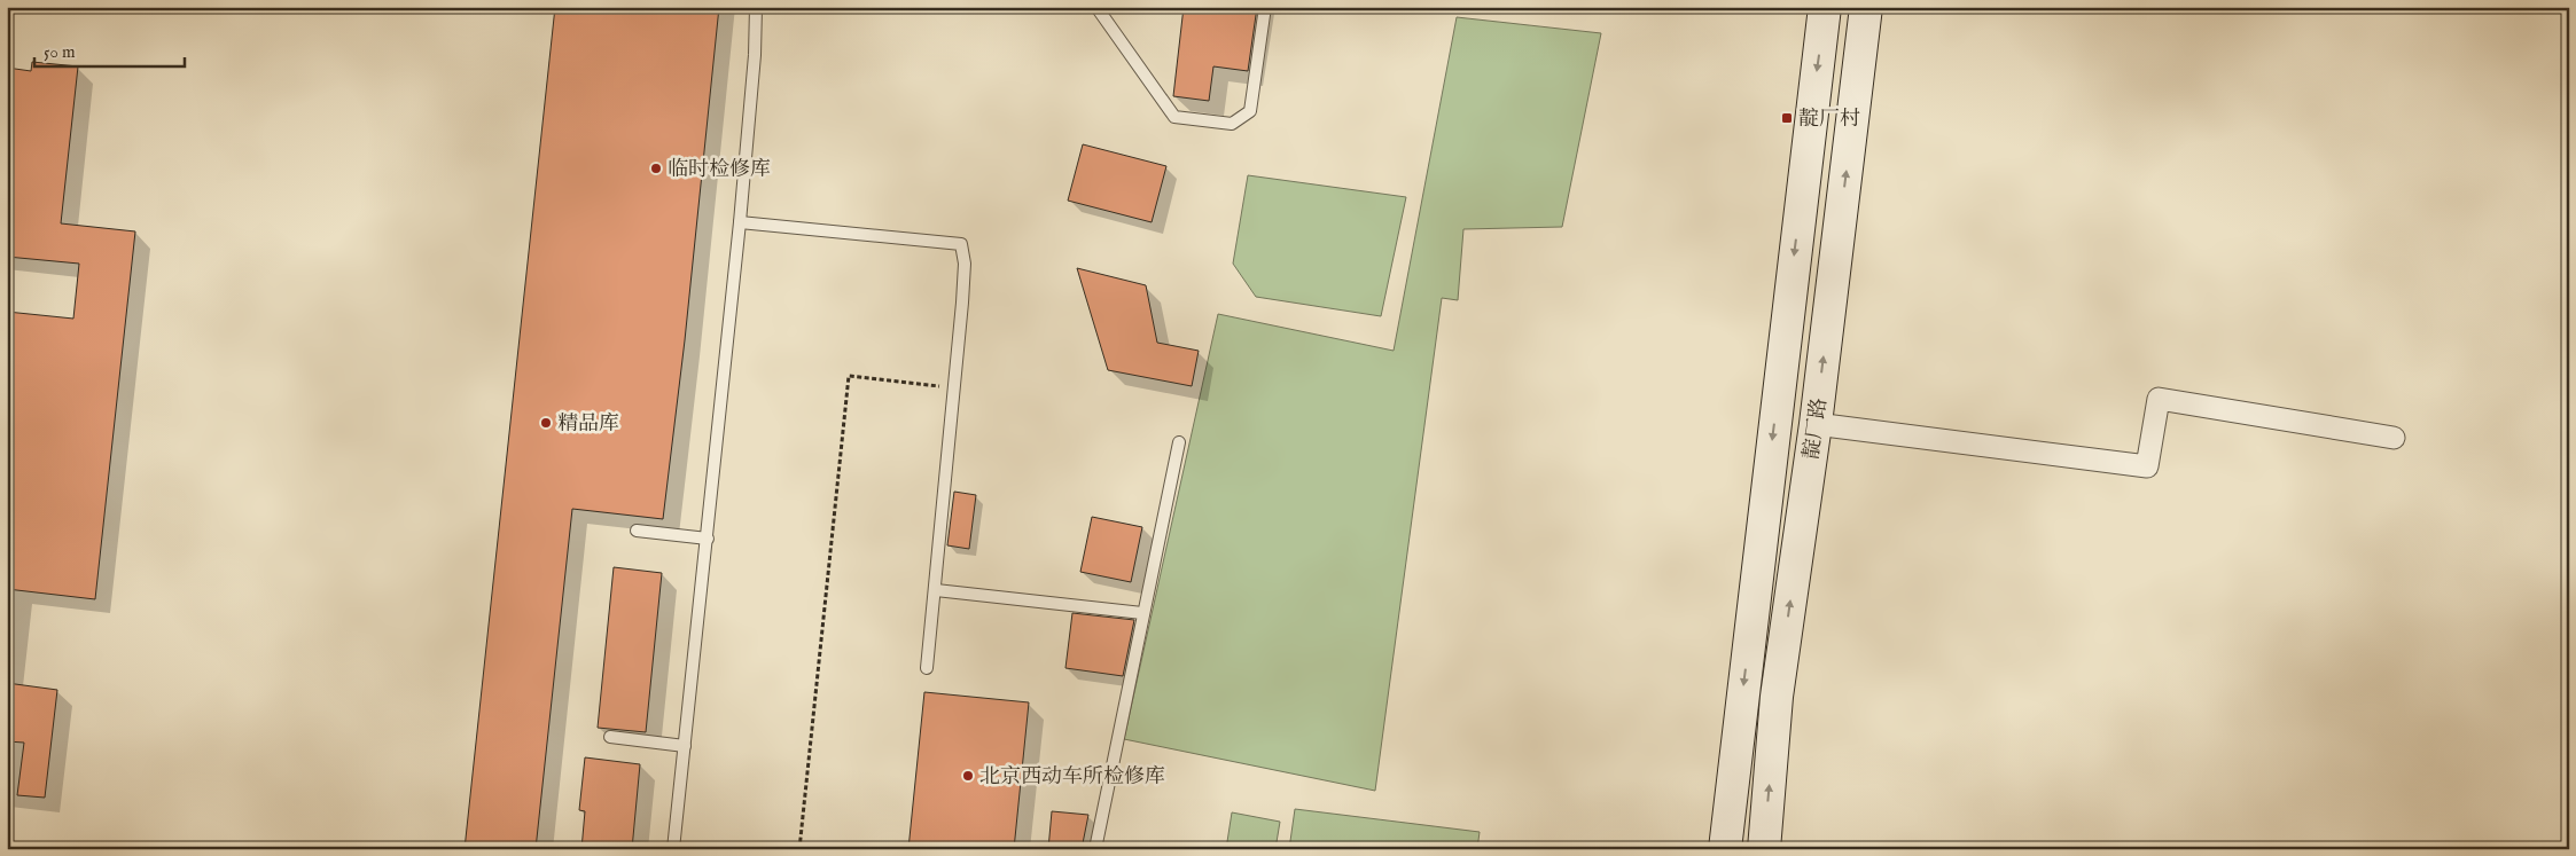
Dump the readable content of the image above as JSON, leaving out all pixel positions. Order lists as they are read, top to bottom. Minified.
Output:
{"streets":{"main road":["靛厂路"]},"places":{"transit":["靛厂村"],"other":["临时检修库","精品库","北京西动车所检修库"]},"scale_bar":"50 m"}
